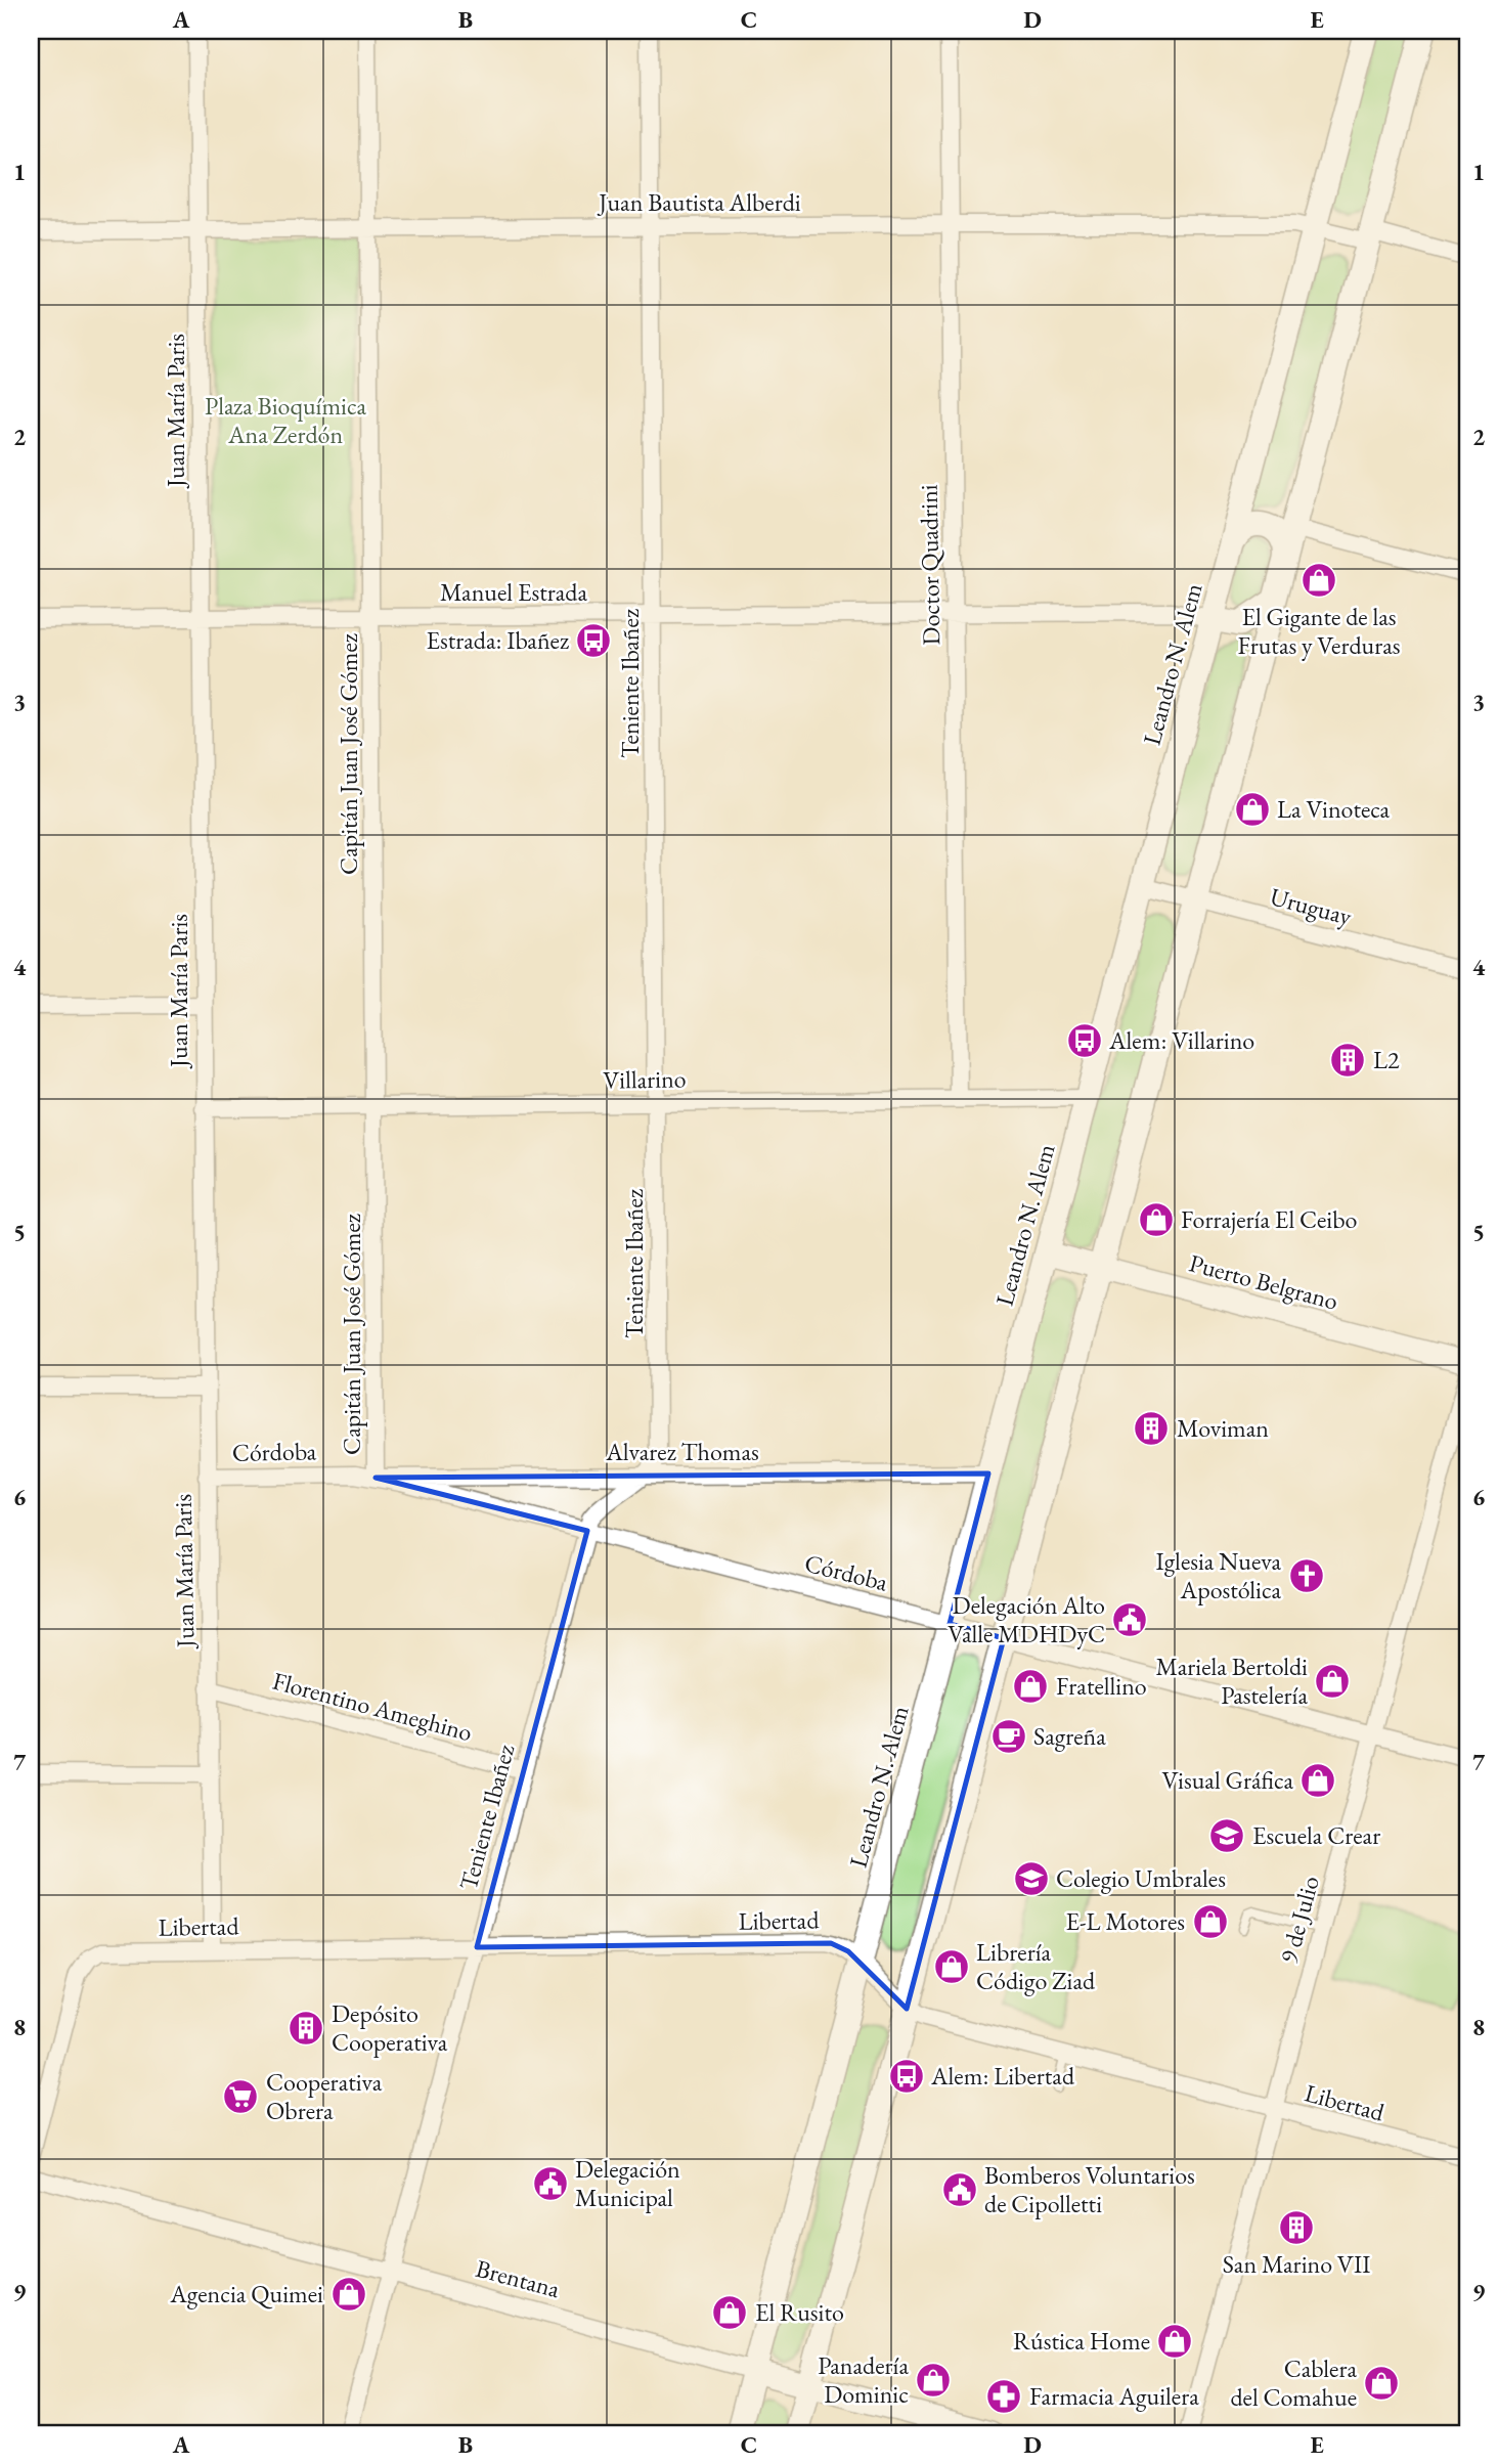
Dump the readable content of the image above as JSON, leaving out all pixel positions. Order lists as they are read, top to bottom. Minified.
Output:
{"streets":{"main road":["Leandro N. Alem","Brentana"],"street":["Juan Bautista Alberdi","Juan María Paris","Doctor Quadrini","Manuel Estrada","Teniente Ibañez","Capitán Juan José Gómez","Uruguay","Villarino","Puerto Belgrano","Córdoba","Alvarez Thomas","Florentino Ameghino","9 de Julio","Libertad"]},"crossings":[["Juan Bautista Alberdi","Juan María Paris"],["Juan Bautista Alberdi","Doctor Quadrini"],["Juan Bautista Alberdi","Leandro N. Alem"],["Juan Bautista Alberdi","Teniente Ibañez"],["Juan Bautista Alberdi","Capitán Juan José Gómez"],["Juan María Paris","Manuel Estrada"],["Juan María Paris","Villarino"],["Juan María Paris","Córdoba"],["Juan María Paris","Florentino Ameghino"],["Juan María Paris","Libertad"],["Doctor Quadrini","Manuel Estrada"],["Doctor Quadrini","Villarino"],["Manuel Estrada","Leandro N. Alem"],["Manuel Estrada","Teniente Ibañez"],["Manuel Estrada","Capitán Juan José Gómez"],["Leandro N. Alem","Uruguay"],["Leandro N. Alem","Villarino"],["Leandro N. Alem","Puerto Belgrano"],["Leandro N. Alem","Córdoba"],["Leandro N. Alem","Alvarez Thomas"],["Leandro N. Alem","Libertad"],["Leandro N. Alem","Brentana"],["Teniente Ibañez","Villarino"],["Teniente Ibañez","Córdoba"],["Teniente Ibañez","Alvarez Thomas"],["Teniente Ibañez","Florentino Ameghino"],["Teniente Ibañez","Libertad"],["Teniente Ibañez","Brentana"],["Capitán Juan José Gómez","Villarino"],["Capitán Juan José Gómez","Córdoba"],["Capitán Juan José Gómez","Alvarez Thomas"],["Córdoba","Alvarez Thomas"],["Córdoba","9 de Julio"],["9 de Julio","Libertad"]],"parks":["Plaza Bioquímica Ana Zerdón"],"places":{"shop":["El Gigante de las Frutas y Verduras","La Vinoteca","Forrajería El Ceibo","Mariela Bertoldi Pastelería","Fratellino","Visual Gráfica","E-L Motores","Librería Código Ziad","Agencia Quimei","El Rusito","Rústica Home","Panadería Dominic","Cablera del Comahue"],"bus stop":["Estrada: Ibañez","Alem: Villarino","Alem: Libertad"],"building":["L2","Moviman","Depósito Cooperativa","San Marino VII"],"church":["Iglesia Nueva Apostólica"],"public building":["Delegación Alto Valle MDHDyC","Delegación Municipal","Bomberos Voluntarios de Cipolletti"],"cafe":["Sagreña"],"school or university":["Escuela Crear","Colegio Umbrales"],"supermarket":["Cooperativa Obrera"],"pharmacy":["Farmacia Aguilera"]},"grid":{"columns":["A","B","C","D","E"],"rows":["1","2","3","4","5","6","7","8","9"]}}
